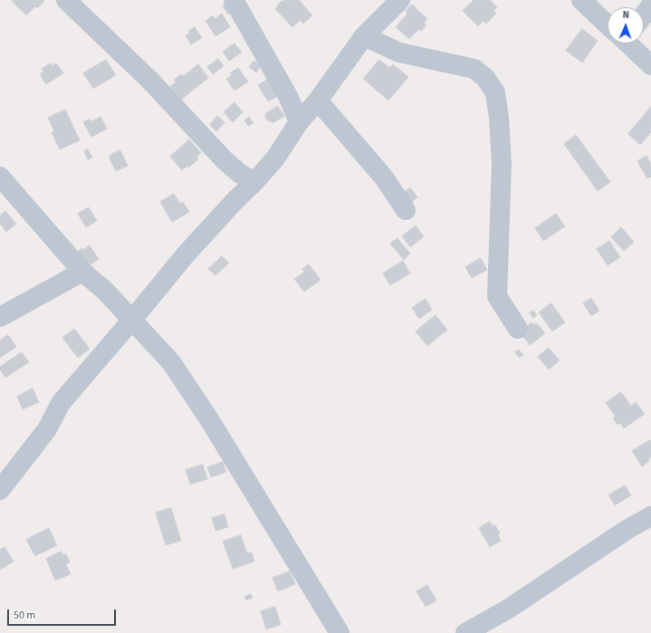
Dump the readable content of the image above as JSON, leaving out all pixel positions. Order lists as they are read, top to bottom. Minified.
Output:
{"scale_bar":"50 m","north":"top"}
